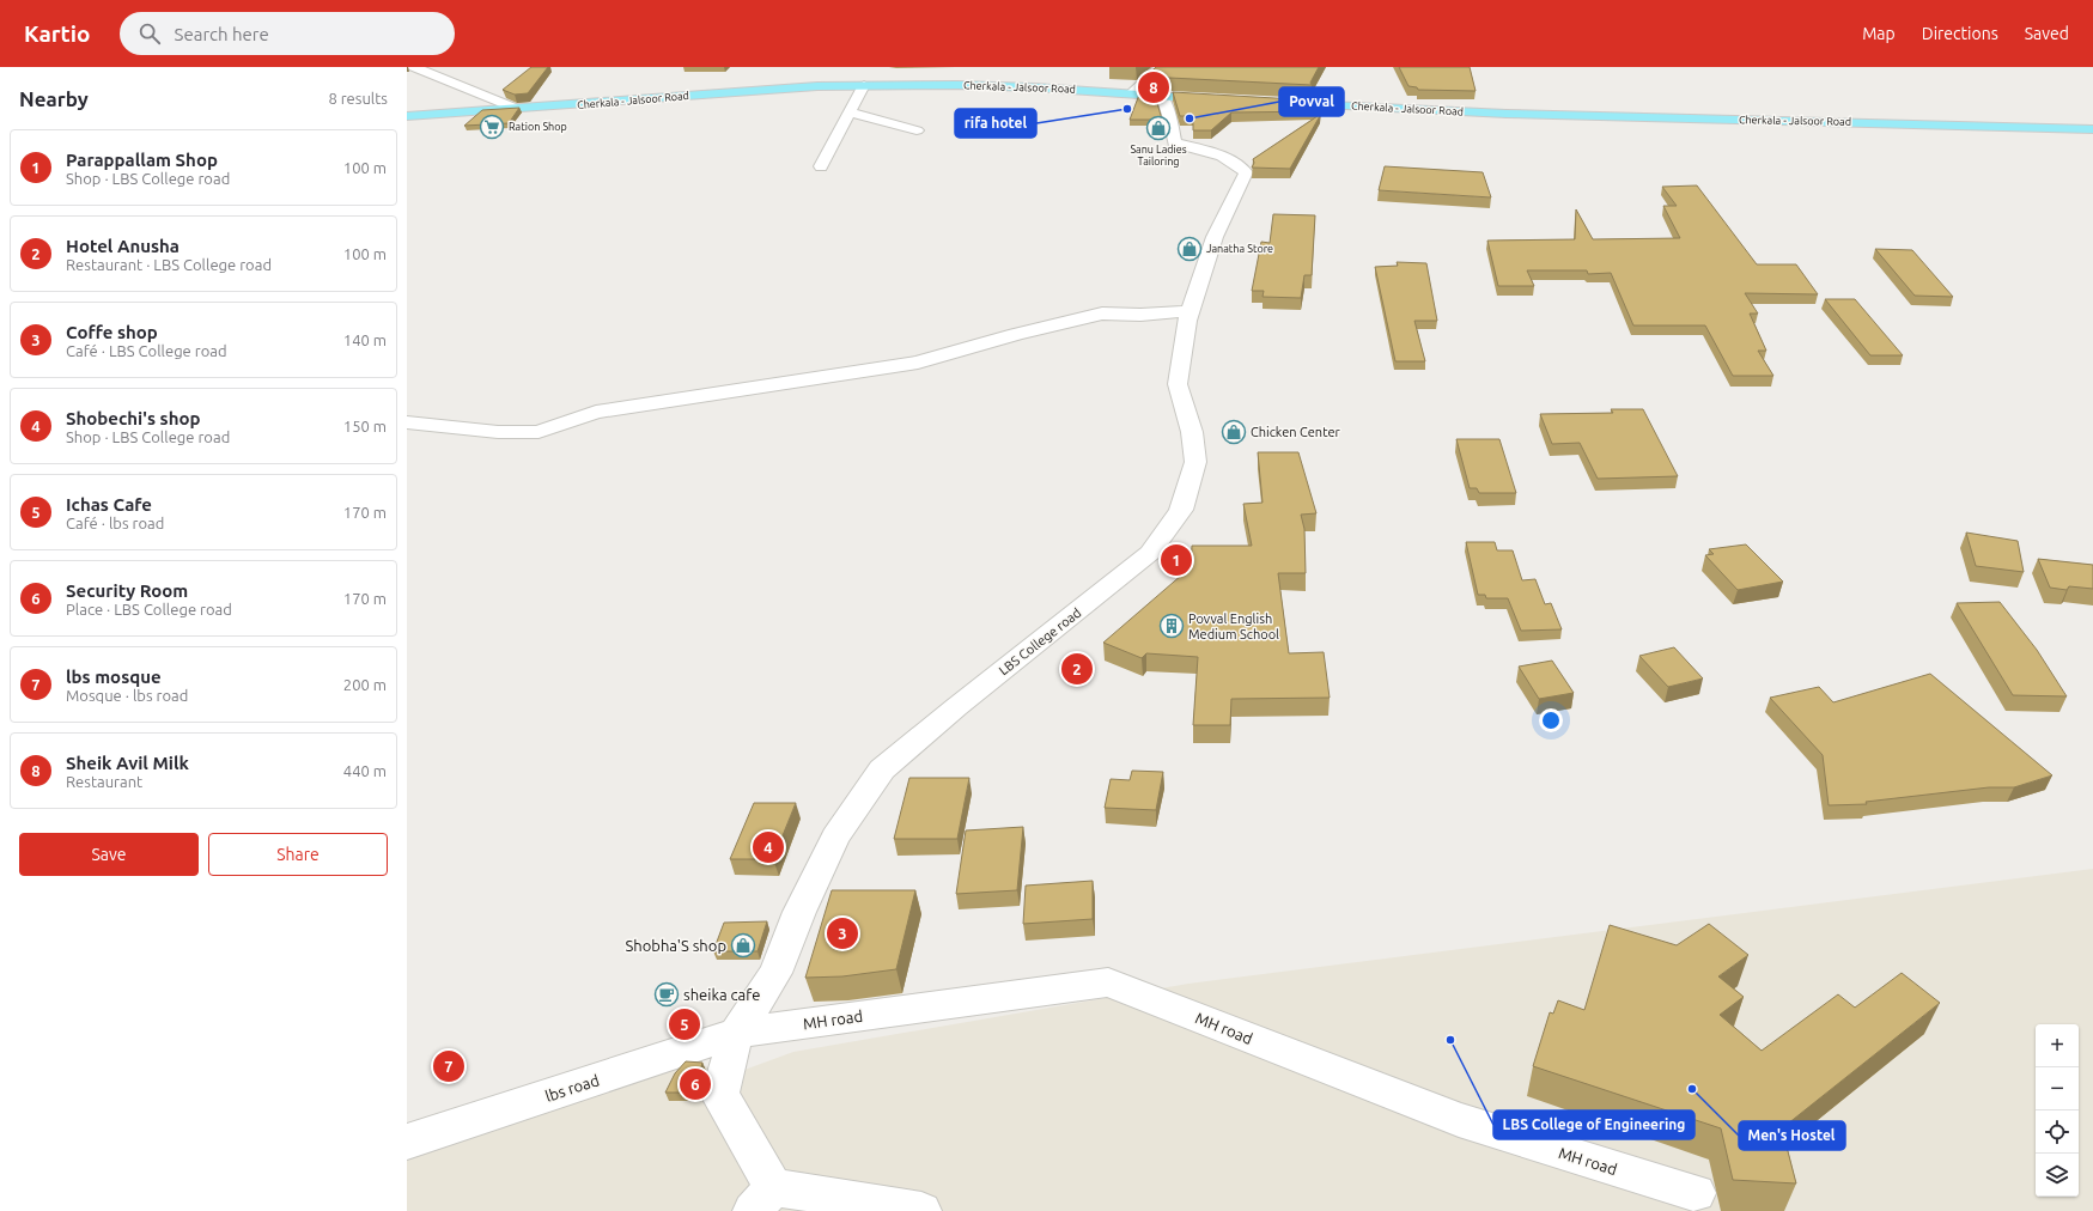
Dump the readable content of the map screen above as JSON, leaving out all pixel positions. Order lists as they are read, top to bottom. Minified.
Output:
{"streets":{"main road":["Cherkala - Jalsoor Road"],"street":["LBS College road","MH road","lbs road"]},"crossings":[["Cherkala - Jalsoor Road","LBS College road"],["LBS College road","MH road"],["LBS College road","lbs road"],["MH road","lbs road"]],"places":{"other":["rifa hotel","Povval","LBS College of Engineering","Men's Hostel"],"supermarket":["Ration Shop"],"shop":["Sanu Ladies Tailoring","Janatha Store","Chicken Center","Shobha'S shop"],"building":["Povval English Medium School"],"cafe":["sheika cafe"]},"page":{"header":"Kartio","search":"Search here","nav":["Map","Directions","Saved"],"heading":["Nearby","8 results"],"pins":["8","1","2","4","3","5","7","6"],"list":[{"mark":"1","name":"Parappallam Shop","note":"Shop · LBS College road","value":"100 m"},{"mark":"2","name":"Hotel Anusha","note":"Restaurant · LBS College road","value":"100 m"},{"mark":"3","name":"Coffe shop","note":"Café · LBS College road","value":"140 m"},{"mark":"4","name":"Shobechi's shop","note":"Shop · LBS College road","value":"150 m"},{"mark":"5","name":"Ichas Cafe","note":"Café · lbs road","value":"170 m"},{"mark":"6","name":"Security Room","note":"Place · LBS College road","value":"170 m"},{"mark":"7","name":"lbs mosque","note":"Mosque · lbs road","value":"200 m"},{"mark":"8","name":"Sheik Avil Milk","note":"Restaurant","value":"440 m"}],"buttons":["Save","Share"],"map_buttons":["+","−"]}}
